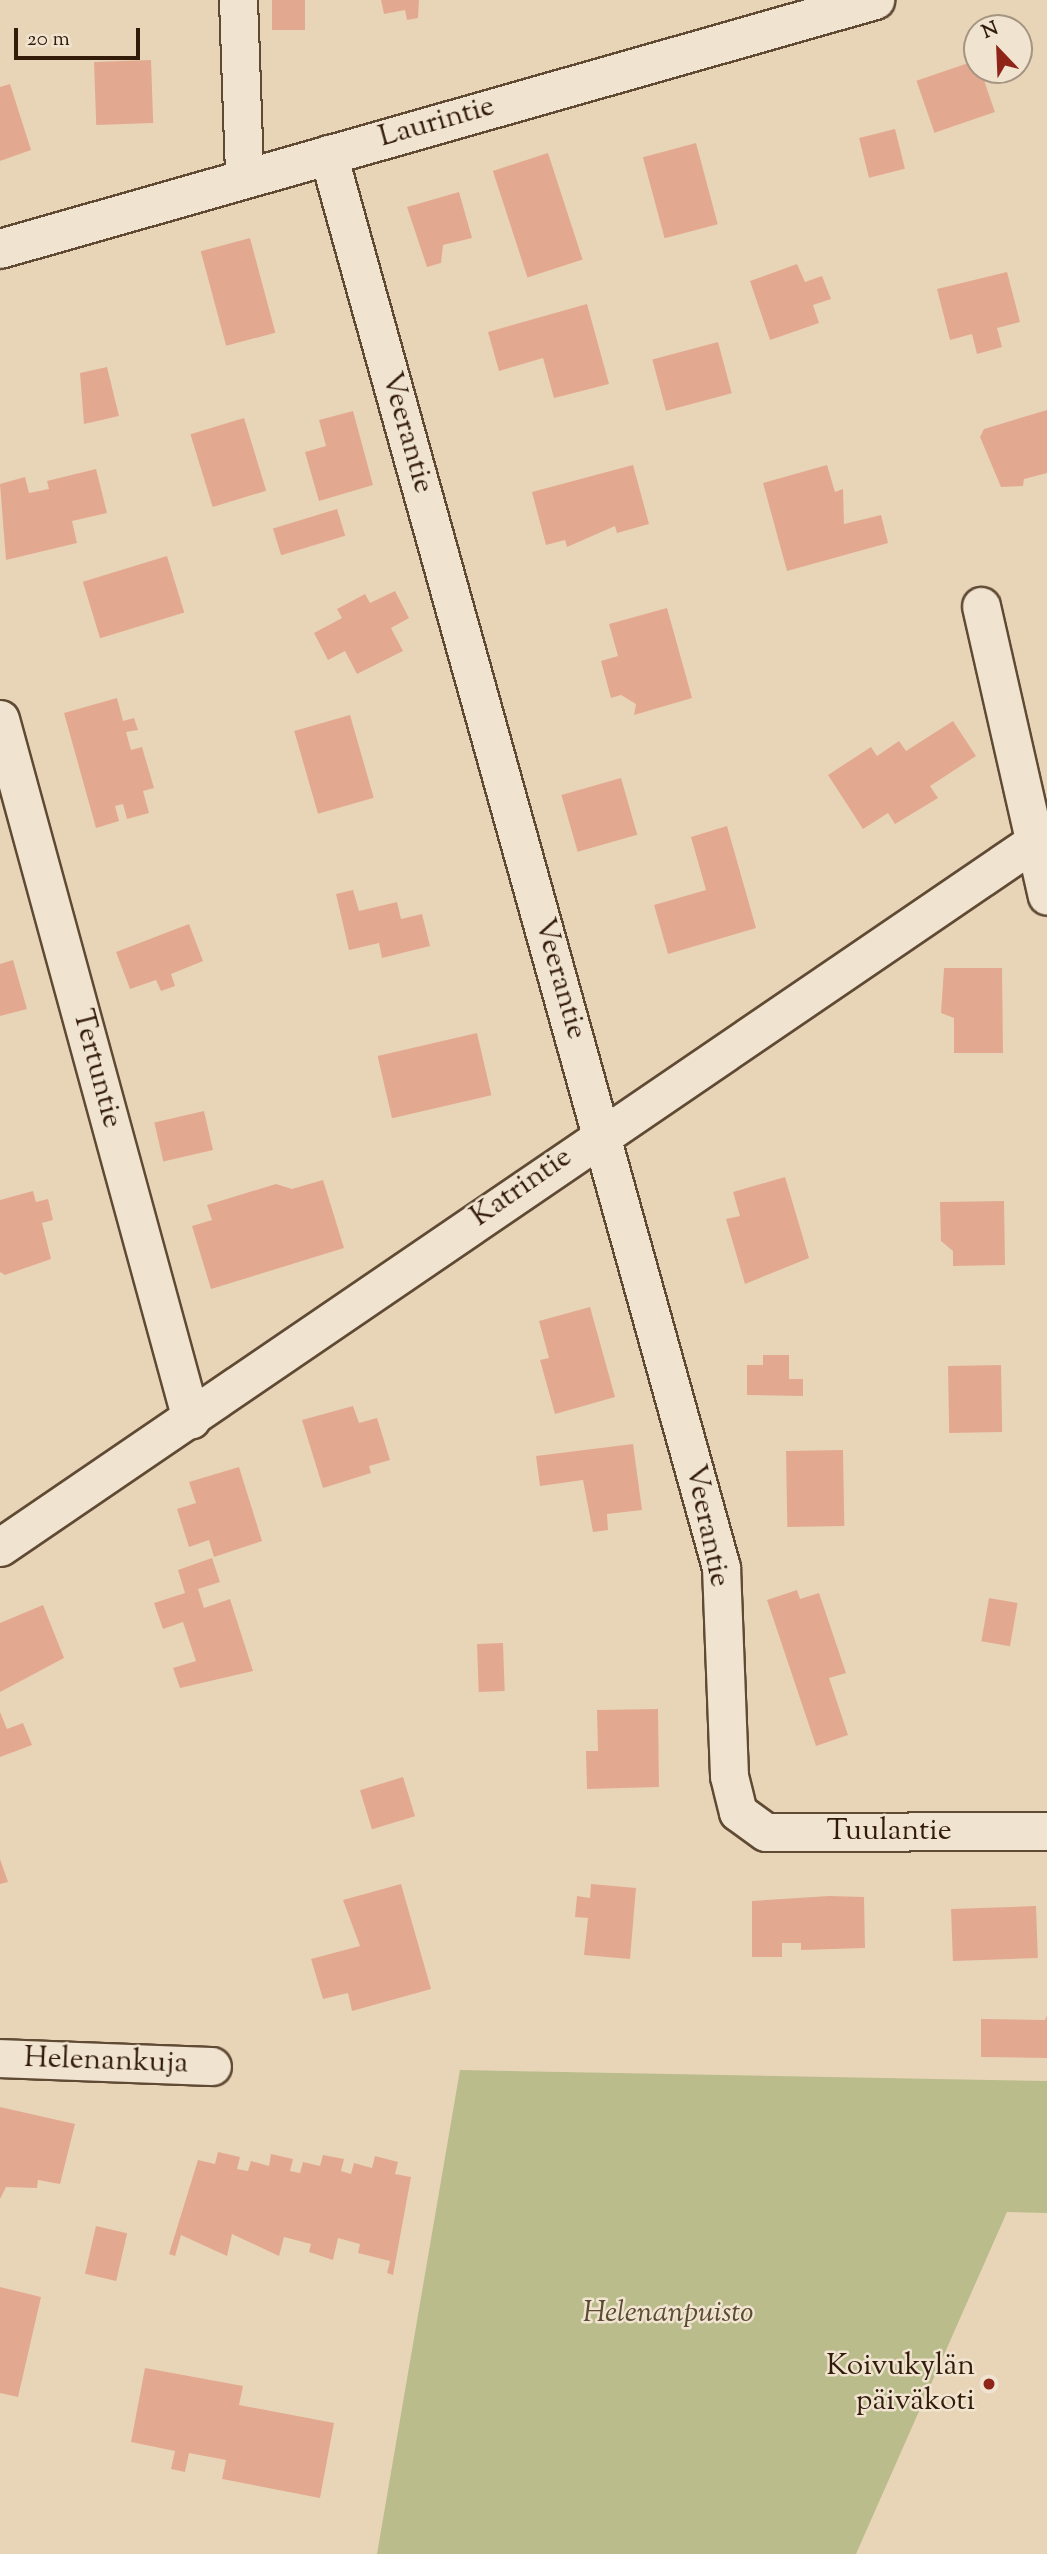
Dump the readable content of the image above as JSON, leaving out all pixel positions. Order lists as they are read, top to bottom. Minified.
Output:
{"streets":{"street":["Laurintie","Veerantie","Tertuntie","Katrintie","Tuulantie","Helenankuja"]},"crossings":[["Laurintie","Veerantie"],["Veerantie","Katrintie"],["Veerantie","Tuulantie"],["Tertuntie","Katrintie"]],"parks":["Helenanpuisto"],"places":["Koivukylän päiväkoti"],"scale_bar":"20 m","north":"top left"}
